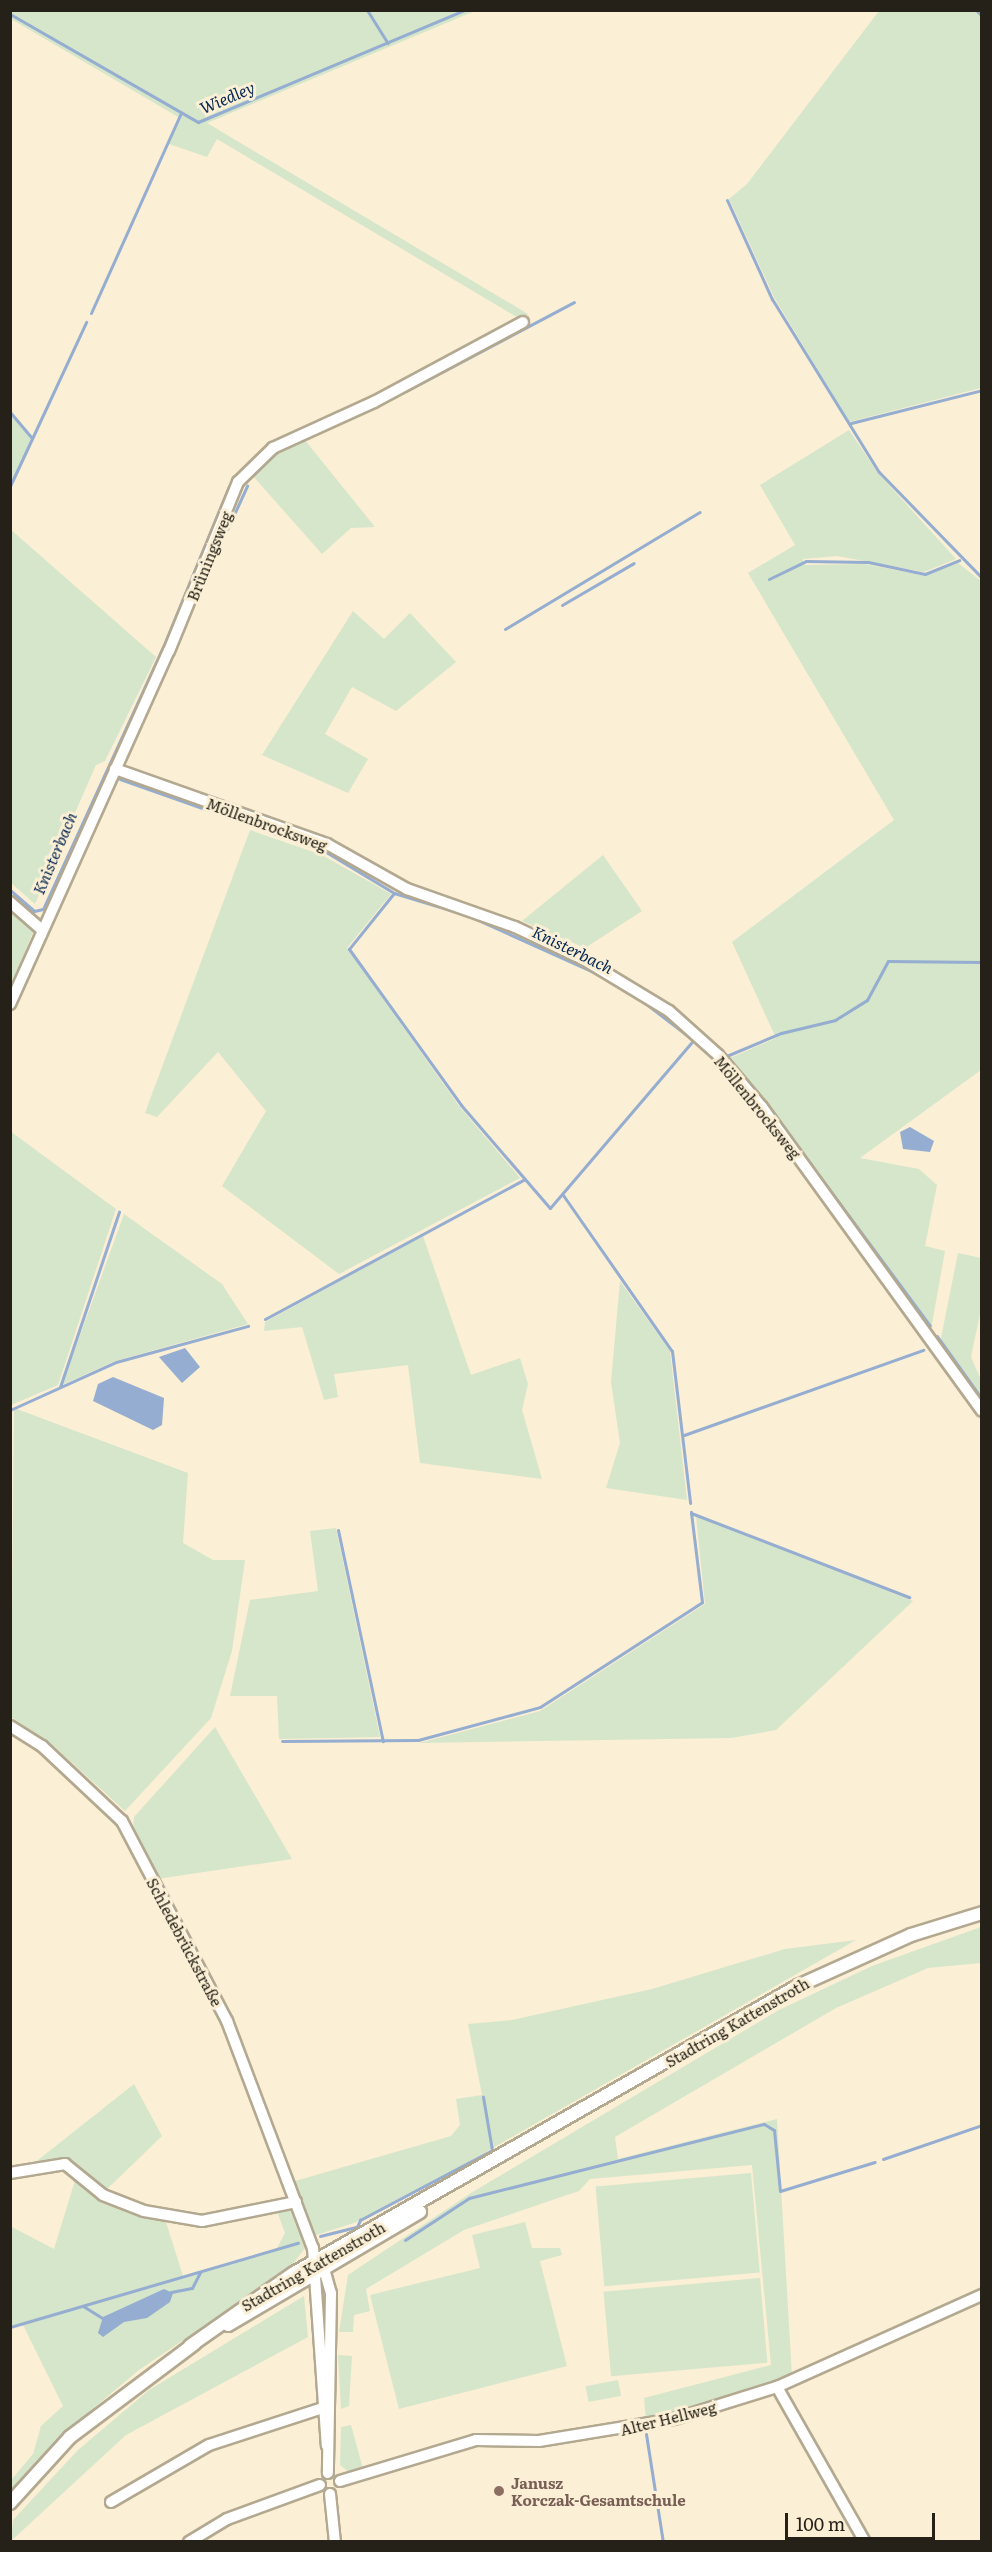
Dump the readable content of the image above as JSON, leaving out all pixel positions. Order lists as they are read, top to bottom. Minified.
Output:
{"streets":{"main road":["Stadtring Kattenstroth"],"street":["Brüningsweg","Möllenbrocksweg","Schledebrückstraße","Alter Hellweg"]},"crossings":[["Brüningsweg","Möllenbrocksweg"],["Schledebrückstraße","Stadtring Kattenstroth"]],"water":["Wiedley","Knisterbach"],"places":["Janusz Korczak-Gesamtschule"],"scale_bar":"100 m"}
